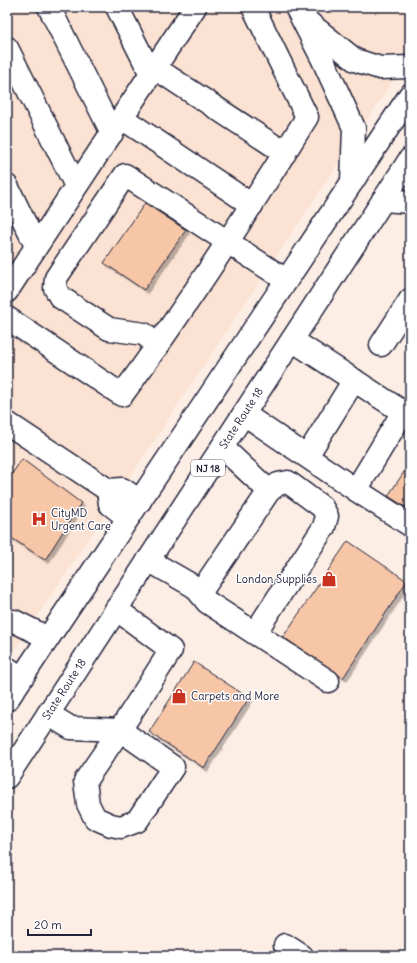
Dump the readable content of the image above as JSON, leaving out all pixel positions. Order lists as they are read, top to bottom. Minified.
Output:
{"streets":{"main road":["State Route 18","NJ 18"]},"places":{"hospital":["CityMD Urgent Care"],"shop":["London Supplies","Carpets and More"]},"scale_bar":"20 m"}
